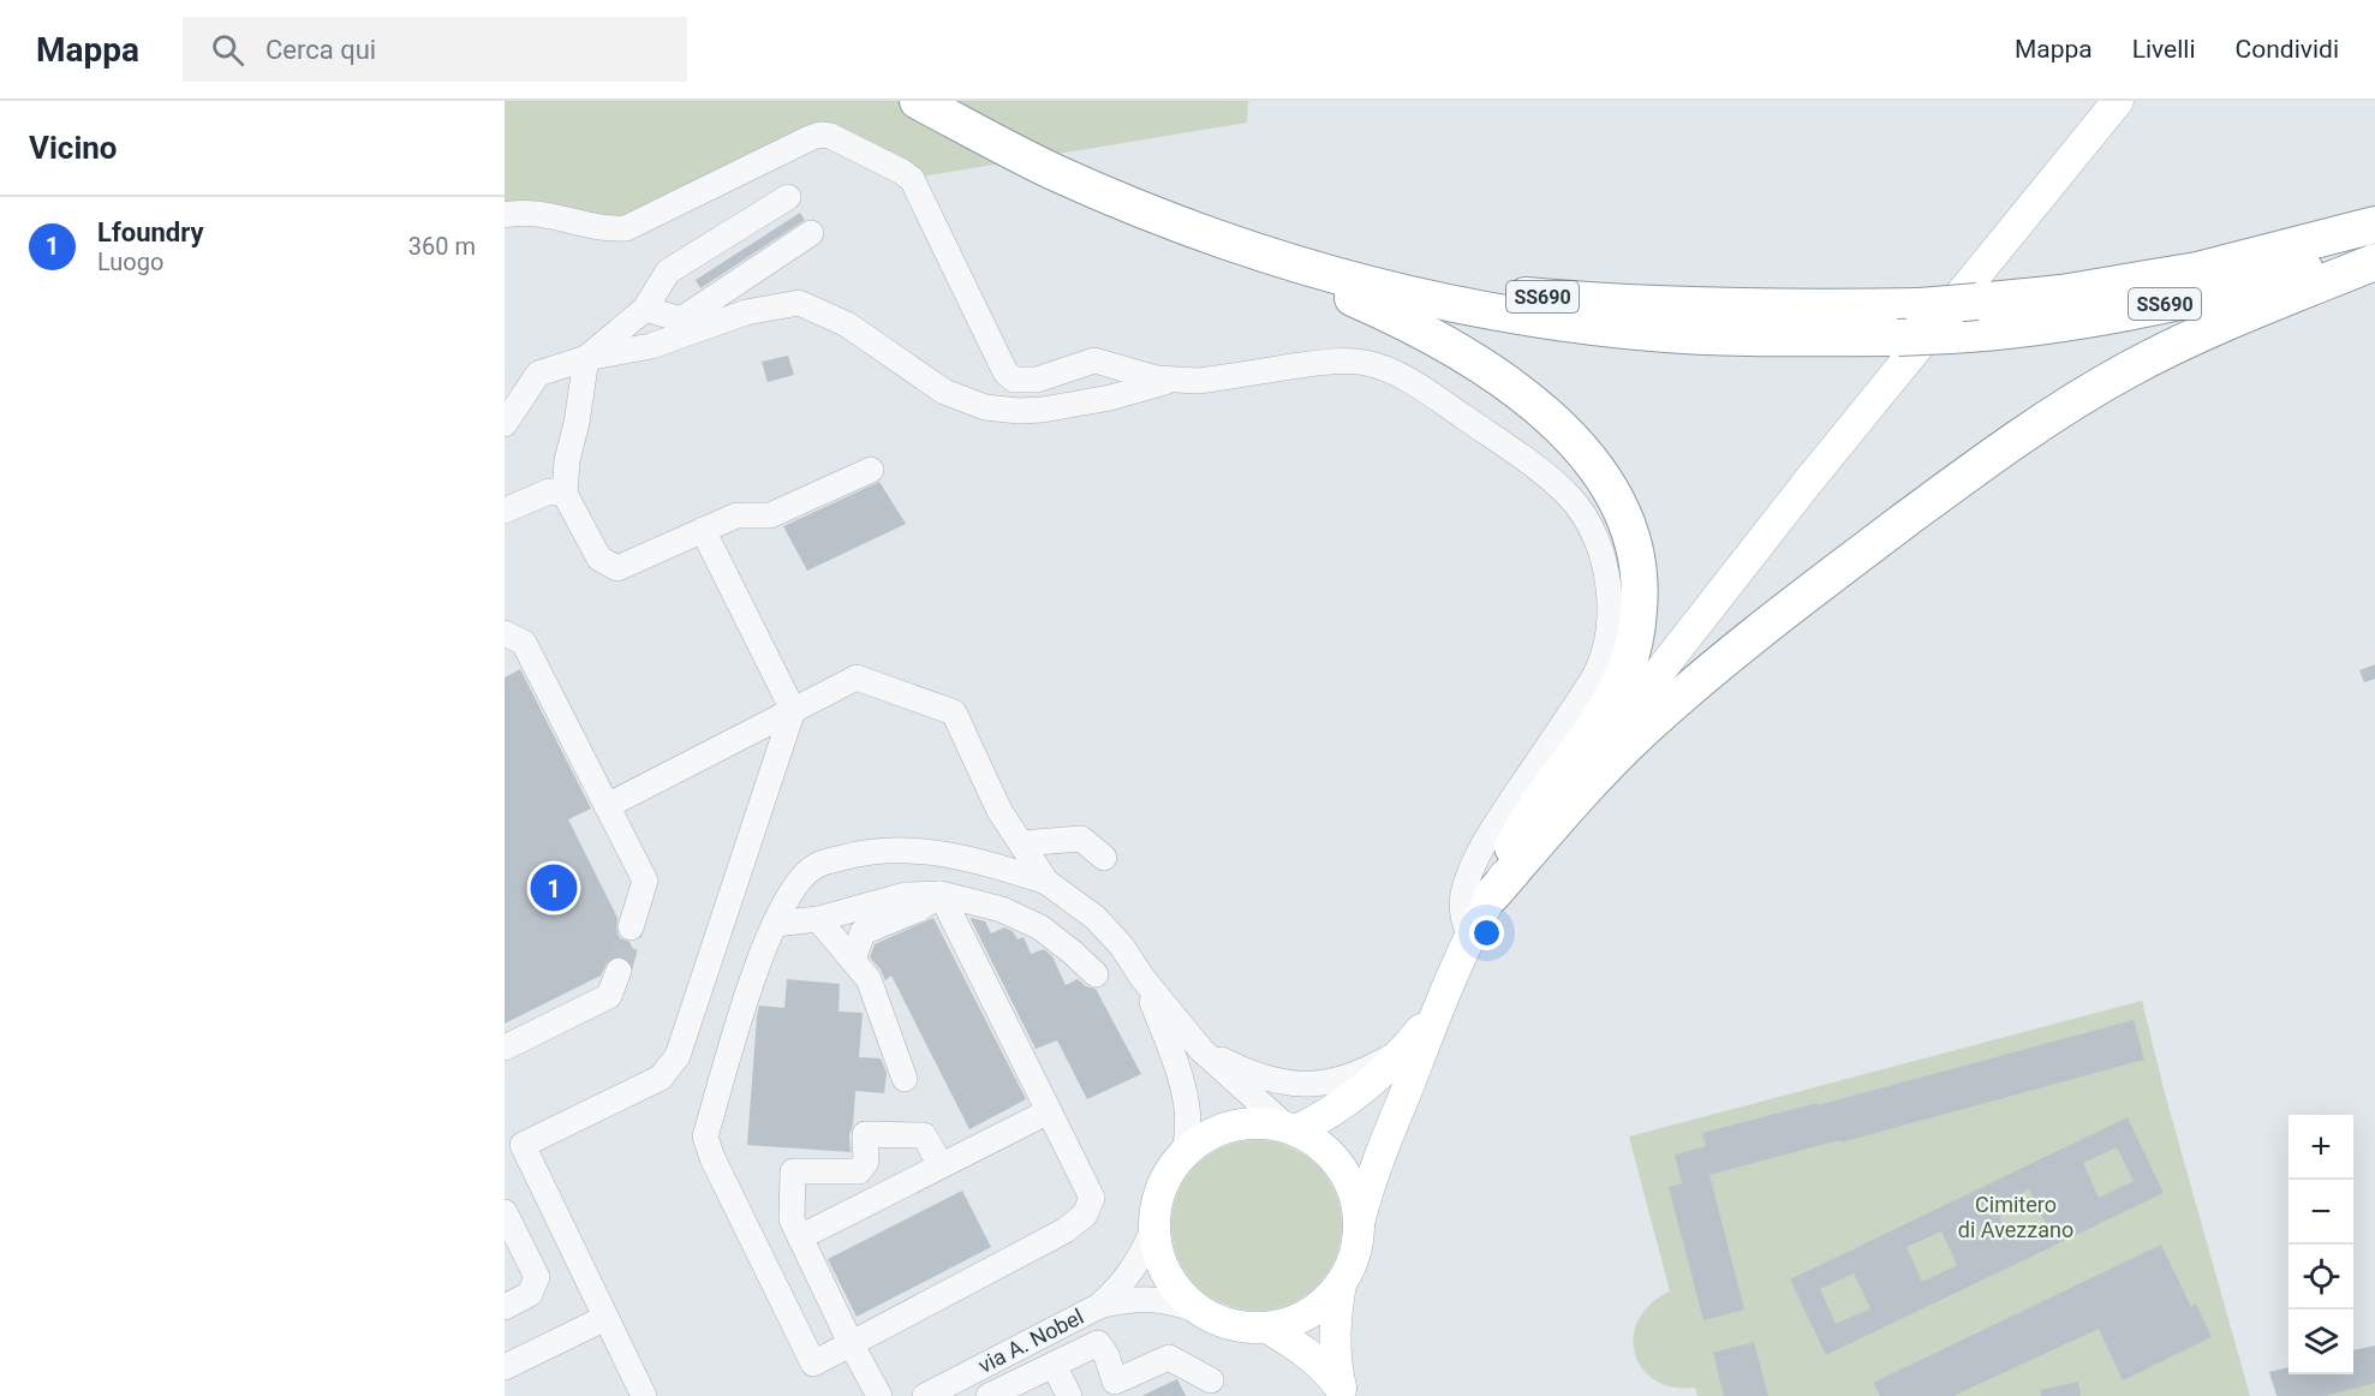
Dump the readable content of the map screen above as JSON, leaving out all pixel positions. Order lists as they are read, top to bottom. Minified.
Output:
{"streets":{"highway":["SS690"],"street":["via A. Nobel"]},"parks":["Cimitero di Avezzano"],"page":{"header":"Mappa","search":"Cerca qui","nav":["Mappa","Livelli","Condividi"],"heading":"Vicino","list":[{"mark":"1","name":"Lfoundry","note":"Luogo","value":"360 m"}],"pins":"1","map_buttons":["+","−"]}}
